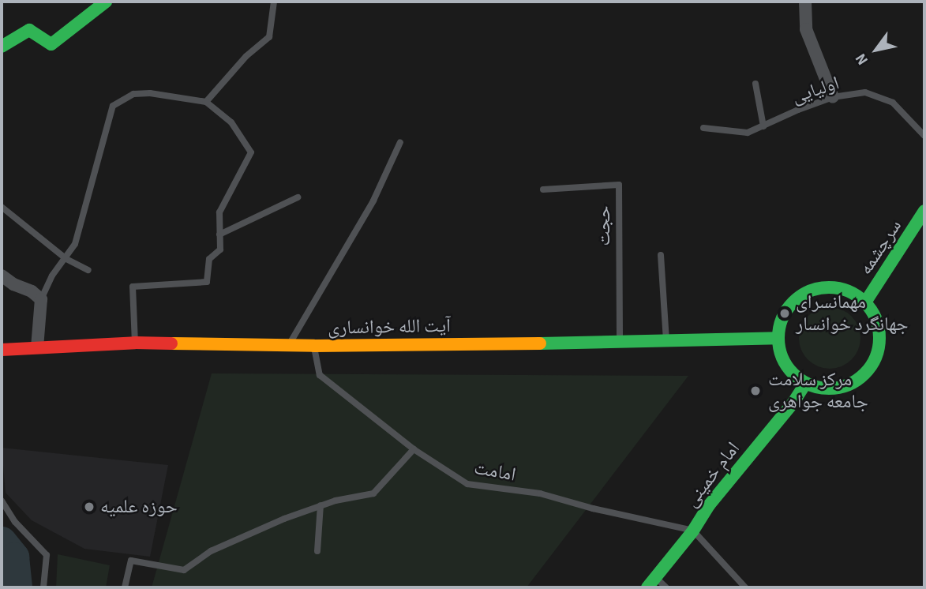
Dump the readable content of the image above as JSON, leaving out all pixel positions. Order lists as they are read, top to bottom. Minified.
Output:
{"streets":{"main road":["سرچشمه","آیت الله خوانساری","امام خمینی"],"lane":["اولیایی","حجت","امامت"]},"crossings":[["حجت","آیت الله خوانساری"],["سرچشمه","آیت الله خوانساری"],["سرچشمه","امام خمینی"],["آیت الله خوانساری","امامت"],["آیت الله خوانساری","امام خمینی"],["امامت","امام خمینی"]],"places":["مهمانسرای جهانگرد خوانسار","مرکز سلامت جامعه جواهری","حوزه علمیه"],"north":"bottom left"}
